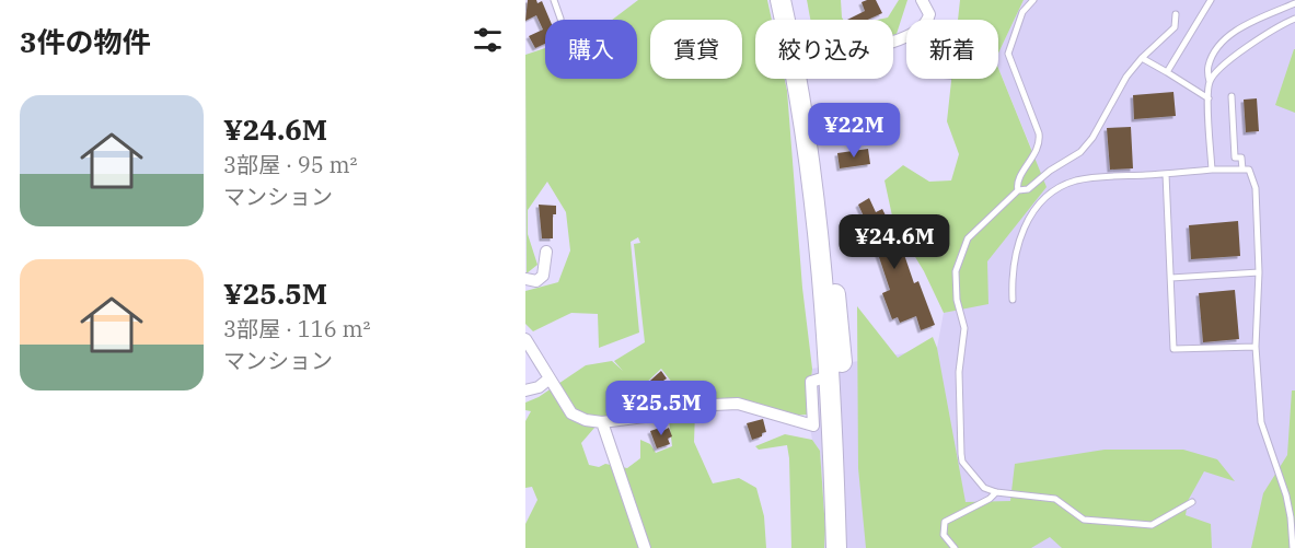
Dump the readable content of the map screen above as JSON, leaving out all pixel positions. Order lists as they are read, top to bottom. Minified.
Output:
{"page":{"heading":"3件の物件","chip":["購入","賃貸","絞り込み","新着"],"list":[{"name":"¥24.6M","note":"3部屋 · 95 m² · マンション"},{"name":"¥25.5M","note":"3部屋 · 116 m² · マンション"}],"price":["¥22M","¥24.6M","¥25.5M"]}}
